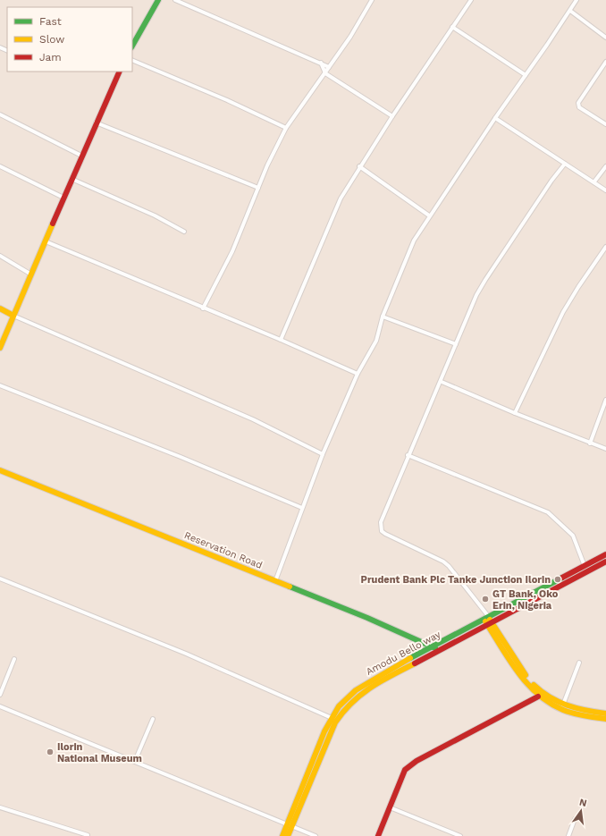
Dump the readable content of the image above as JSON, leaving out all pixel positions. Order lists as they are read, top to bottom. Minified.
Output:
{"streets":{"main road":["Reservation Road","Amodu Bello way"]},"crossings":[["Reservation Road","Amodu Bello way"]],"places":["Prudent Bank Plc Tanke Junction Ilorin","GT Bank, Oko Erin, Nigeria","Ilorin National Museum"],"legend":["Fast","Slow","Jam"],"north":"top"}
